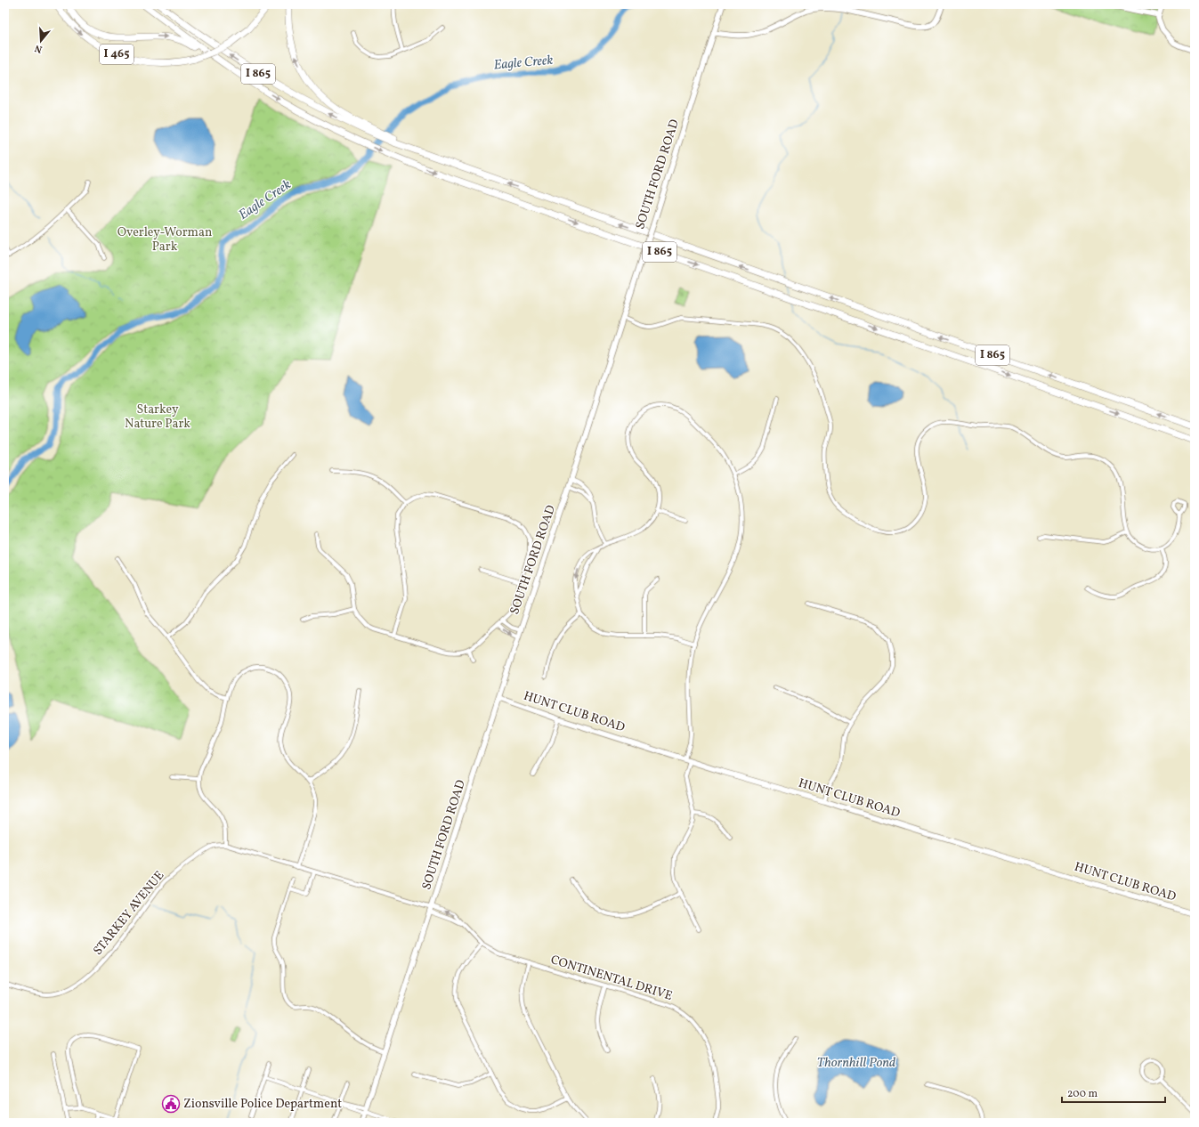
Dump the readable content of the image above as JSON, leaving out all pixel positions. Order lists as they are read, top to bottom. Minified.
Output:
{"streets":{"highway":["I 465","I 865"],"main road":["SOUTH FORD ROAD","HUNT CLUB ROAD"],"street":["STARKEY AVENUE","CONTINENTAL DRIVE"]},"crossings":[["SOUTH FORD ROAD","HUNT CLUB ROAD"],["SOUTH FORD ROAD","CONTINENTAL DRIVE"]],"water":["Eagle Creek","Thornhill Pond"],"parks":["Overley-Worman Park","Starkey Nature Park"],"places":{"public building":["Zionsville Police Department"]},"scale_bar":"200 m","north":"bottom"}
